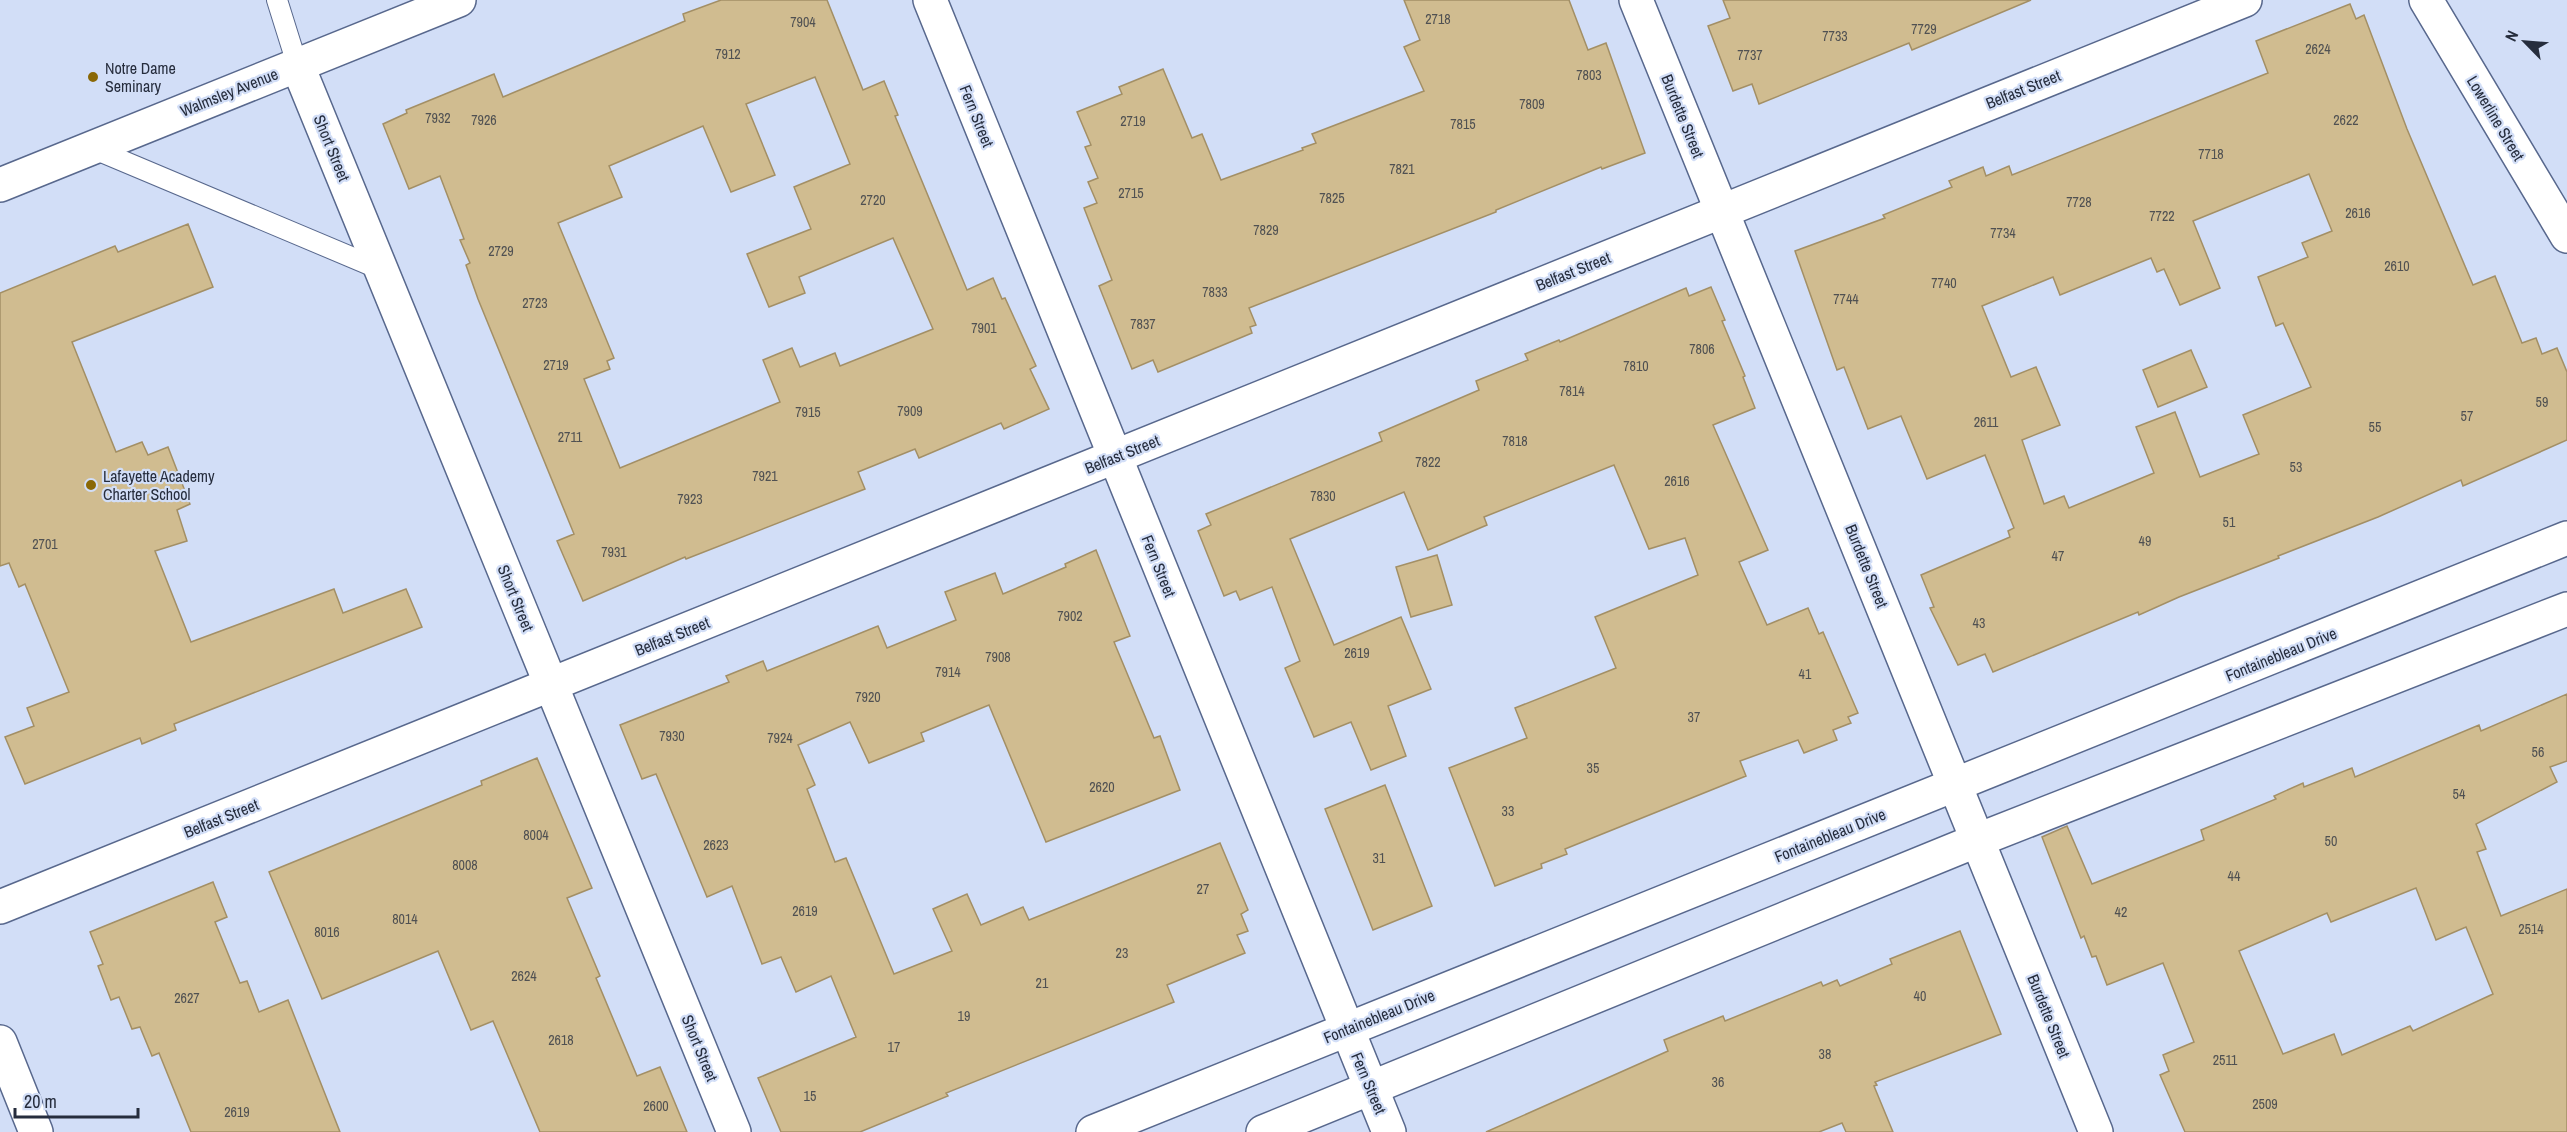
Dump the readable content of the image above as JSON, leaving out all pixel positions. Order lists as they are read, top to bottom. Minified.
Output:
{"streets":{"street":["Belfast Street","Walmsley Avenue","Fern Street","Burdette Street","Lowerline Street","Short Street","Fontainebleau Drive"]},"crossings":[["Belfast Street","Fern Street"],["Belfast Street","Burdette Street"],["Belfast Street","Short Street"],["Walmsley Avenue","Short Street"],["Fern Street","Fontainebleau Drive"],["Burdette Street","Fontainebleau Drive"]],"places":["Notre Dame Seminary","Lafayette Academy Charter School"],"house_numbers":["2718","7904","7729","7733","2624","7912","7737","7803","7809","7932","7926","2622","2719","7815","7718","7821","2715","7825","2720","7728","2616","7722","7829","7734","2729","2610","7740","7833","7744","2723","7837","7901","7806","2719","7810","7814","59","7909","7915","57","2611","55","2711","7818","7822","53","7921","2616","7830","7923","51","49","2701","7931","47","7902","43","2619","7908","7914","41","7920","37","7930","7924","56","35","2620","54","33","8004","50","2623","31","8008","44","27","2619","42","8014","2514","8016","23","2624","21","40","2627","19","2618","17","38","2511","36","15","2509","2600","2619"],"scale_bar":"20 m","north":"top left"}
